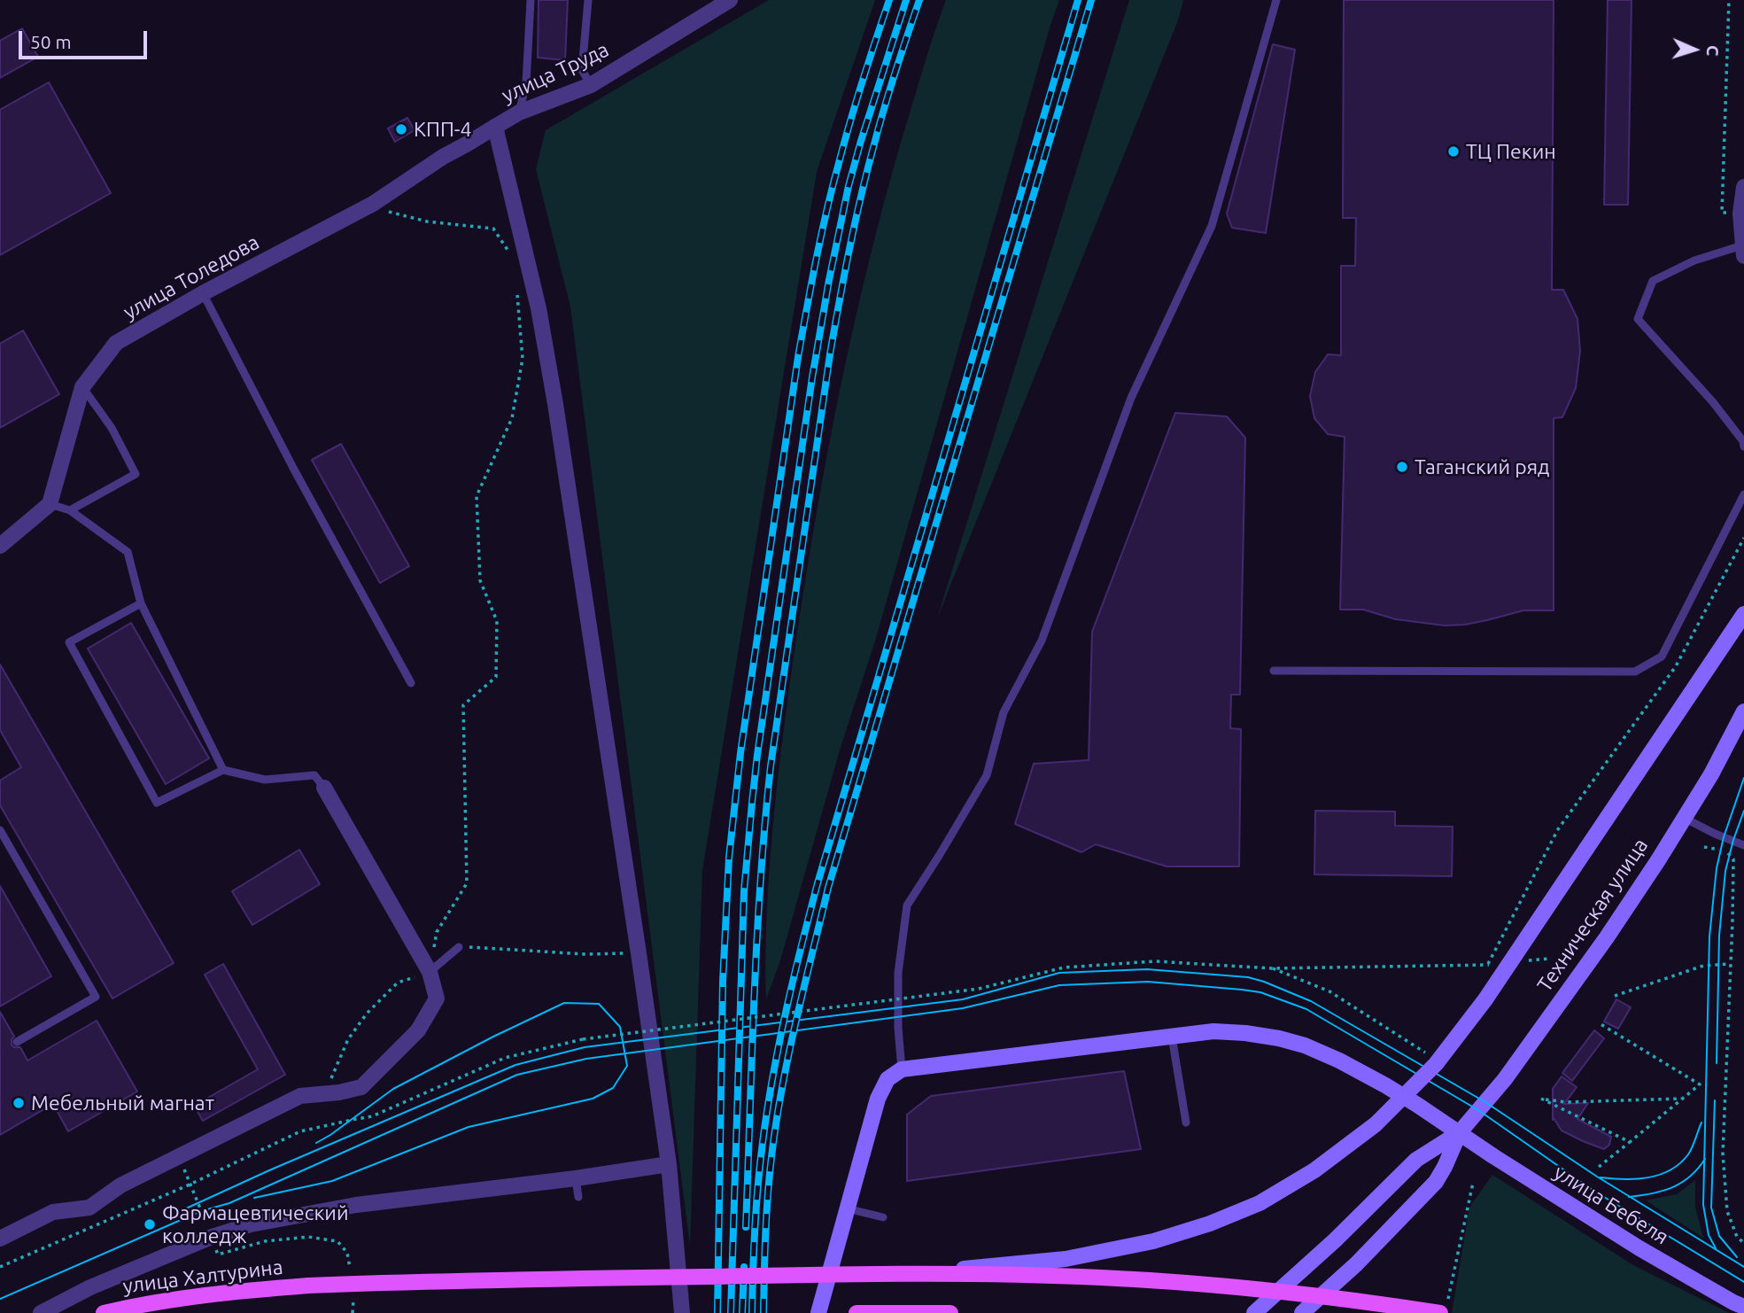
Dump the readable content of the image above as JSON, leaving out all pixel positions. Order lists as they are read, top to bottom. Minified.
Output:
{"streets":{"main road":["Техническая улица","улица Бебеля","улица Халтурина"],"street":["улица Труда","улица Толедова"]},"crossings":[["улица Труда","улица Толедова"],["Техническая улица","улица Бебеля"]],"places":["КПП-4","ТЦ Пекин","Таганский ряд","Мебельный магнат","Фармацевтический колледж"],"scale_bar":"50 m","north":"right"}
